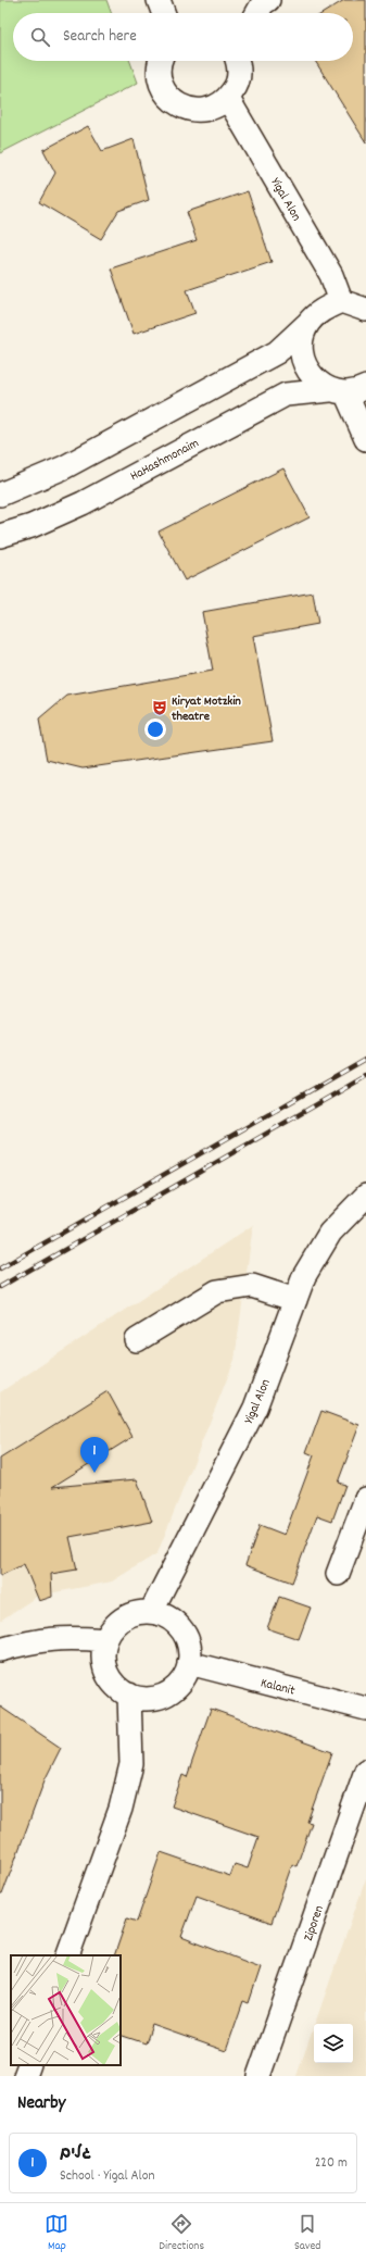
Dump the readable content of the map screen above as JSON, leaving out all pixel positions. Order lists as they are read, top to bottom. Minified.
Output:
{"streets":{"street":["Yigal Alon","HaHashmonaim","Kalanit","Ziporen"]},"crossings":[["Yigal Alon","Kalanit"]],"places":{"theatre":["Kiryat Motzkin theatre"]},"page":{"search":"Search here","pins":"1","heading":"Nearby","list":[{"mark":"1","name":"גלים","note":"School · Yigal Alon","value":"220 m"}],"nav":["Map","Directions","Saved"]}}
